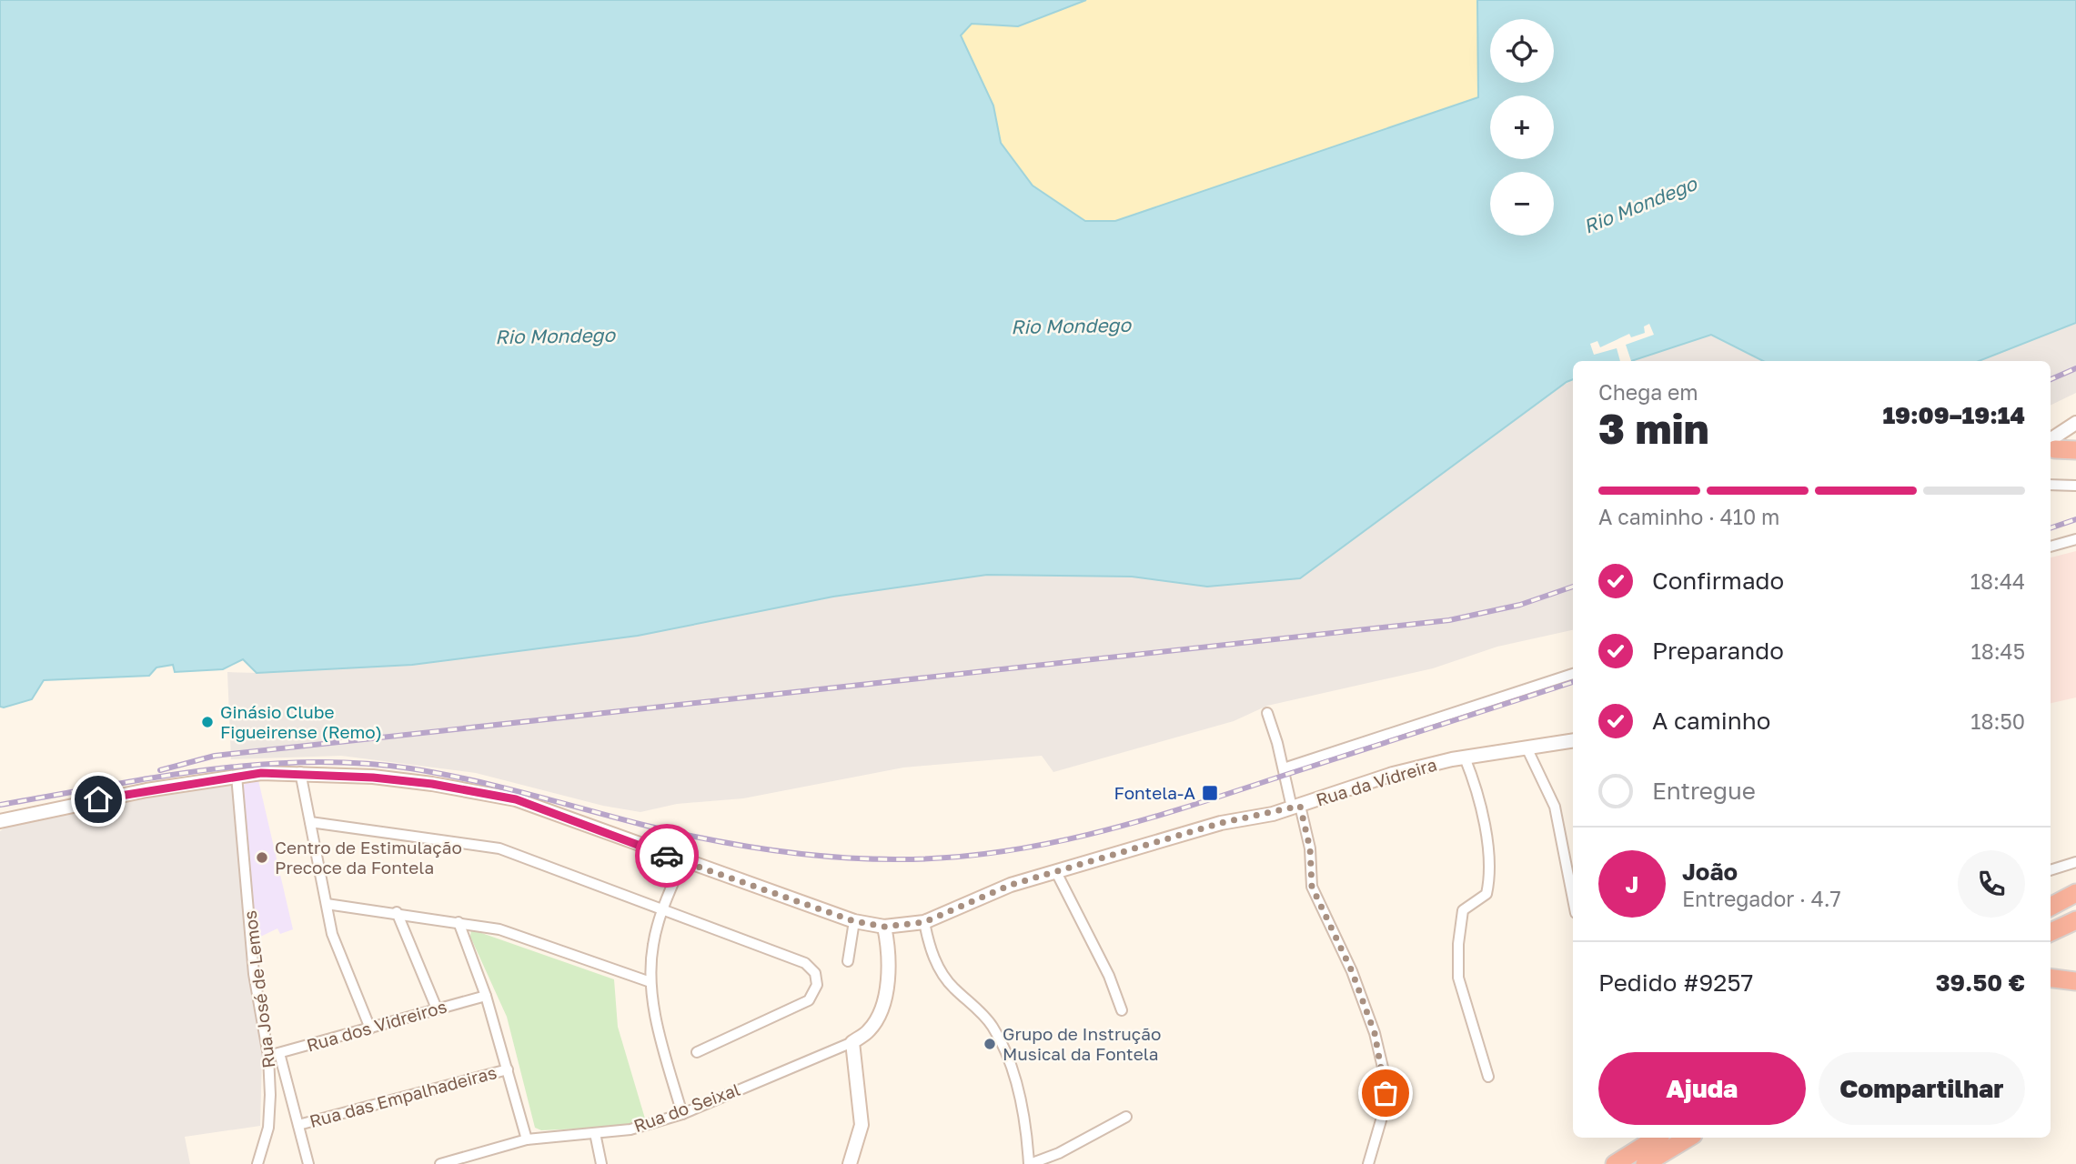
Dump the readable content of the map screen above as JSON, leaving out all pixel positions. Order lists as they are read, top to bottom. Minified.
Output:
{"streets":{"street":["Rua da Vidreira","Rua José de Lemos","Rua dos Vidreiros","Rua das Empalhadeiras","Rua do Seixal"]},"crossings":[["Rua da Vidreira","Rua José de Lemos"],["Rua José de Lemos","Rua dos Vidreiros"]],"water":["Rio Mondego"],"places":{"other":["Ginásio Clube Figueirense (Remo)","Centro de Estimulação Precoce da Fontela","Grupo de Instrução Musical da Fontela"],"transit":["Fontela-A"]},"page":{"map_buttons":["+","−"],"heading":["3 min","Chega em","19:09–19:14"],"panel":["João","Entregador · 4.7","Pedido #9257","39.50 €"],"bar":"A caminho · 410 m","list":[["Confirmado","18:44"],["Preparando","18:45"],["A caminho","18:50"],"Entregue"],"round":"J","buttons":["Ajuda","Compartilhar"]}}
